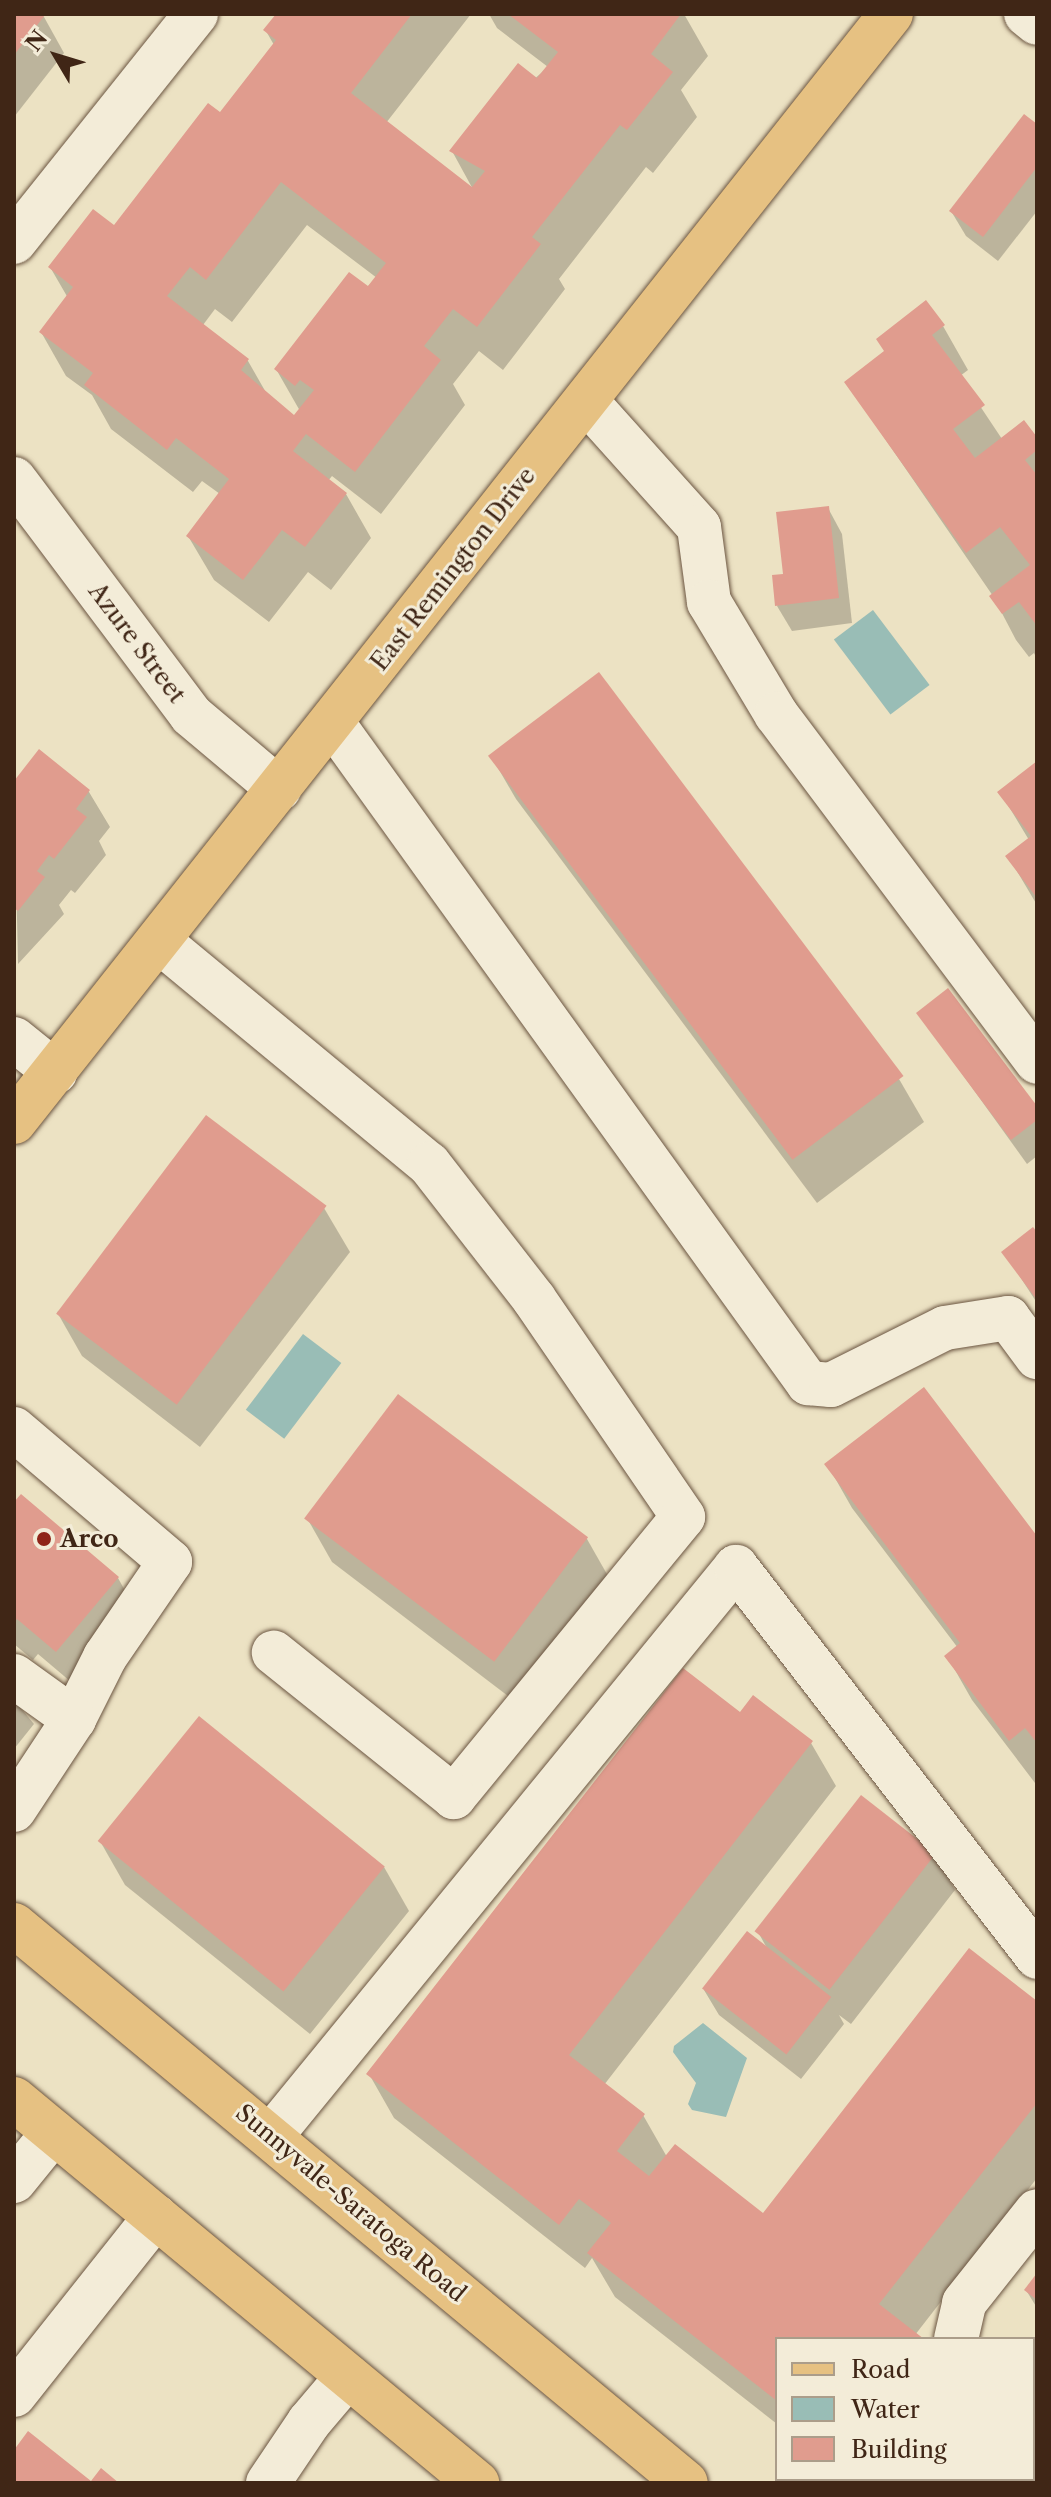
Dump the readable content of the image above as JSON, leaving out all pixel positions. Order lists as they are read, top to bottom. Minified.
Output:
{"streets":{"main road":["East Remington Drive","Sunnyvale-Saratoga Road"],"street":["Azure Street"]},"crossings":[["East Remington Drive","Azure Street"]],"places":["Arco"],"legend":["Road","Water","Building"],"north":"top left"}
